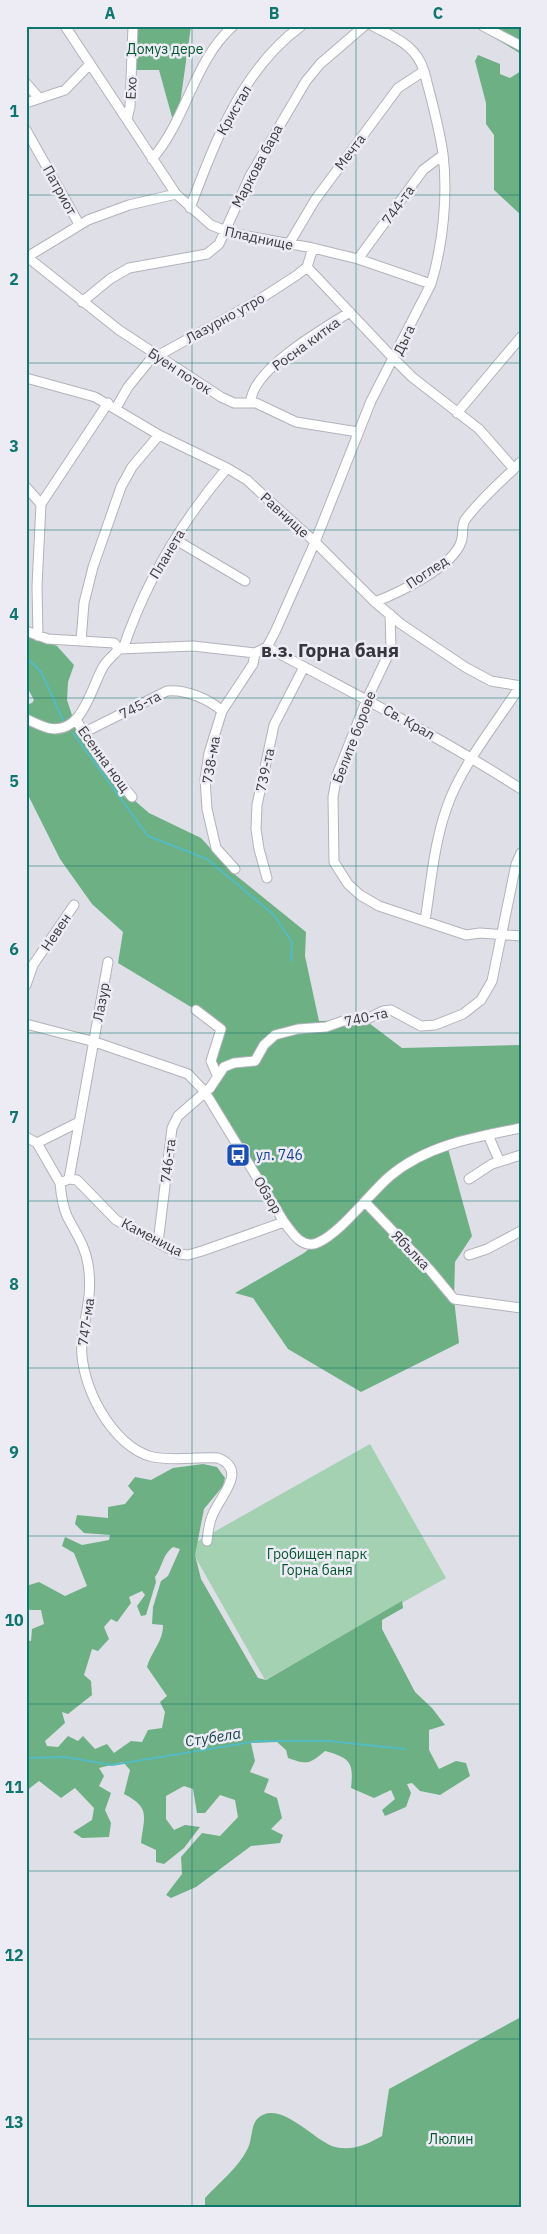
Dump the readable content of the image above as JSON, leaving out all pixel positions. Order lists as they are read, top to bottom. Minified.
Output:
{"streets":{"street":["Ехо","Кристал","Мечта","Маркова бара","Патриот","744-та","Пладнище","Лазурно утро","Дъга","Росна китка","Буен поток","Равнище","Планета","Поглед","745-та","Св. Крал","Белите борове","Есенна нощ","738-ма","739-та","Невен","Лазур","740-та","746-та","Обзор","Каменица","Ябълка","747-ма"]},"crossings":[["Ехо","Пладнище"],["Кристал","Пладнище"],["Мечта","Пладнище"],["Мечта","Дъга"],["Маркова бара","Пладнище"],["Маркова бара","Буен поток"],["744-та","Пладнище"],["744-та","Дъга"],["Пладнище","Дъга"],["Лазурно утро","Буен поток"],["Лазурно утро","Равнище"],["Дъга","Буен поток"],["Дъга","Равнище"],["Дъга","Св. Крал"],["Росна китка","Буен поток"],["Равнище","Планета"],["Равнище","Поглед"],["Равнище","Белите борове"],["745-та","Есенна нощ"],["745-та","738-ма"],["Св. Крал","Белите борове"],["Св. Крал","739-та"],["Белите борове","740-та"],["Лазур","Обзор"],["740-та","746-та"],["740-та","Обзор"],["746-та","Обзор"],["746-та","Каменица"],["Обзор","Каменица"],["Обзор","Ябълка"]],"districts":["в.з. Горна баня"],"water":["Стубела"],"parks":["Домуз дере","Гробищен парк Горна баня","Люлин"],"places":{"bus stop":["ул. 746"]},"grid":{"columns":["A","B","C"],"rows":["1","2","3","4","5","6","7","8","9","10","11","12","13"]}}
